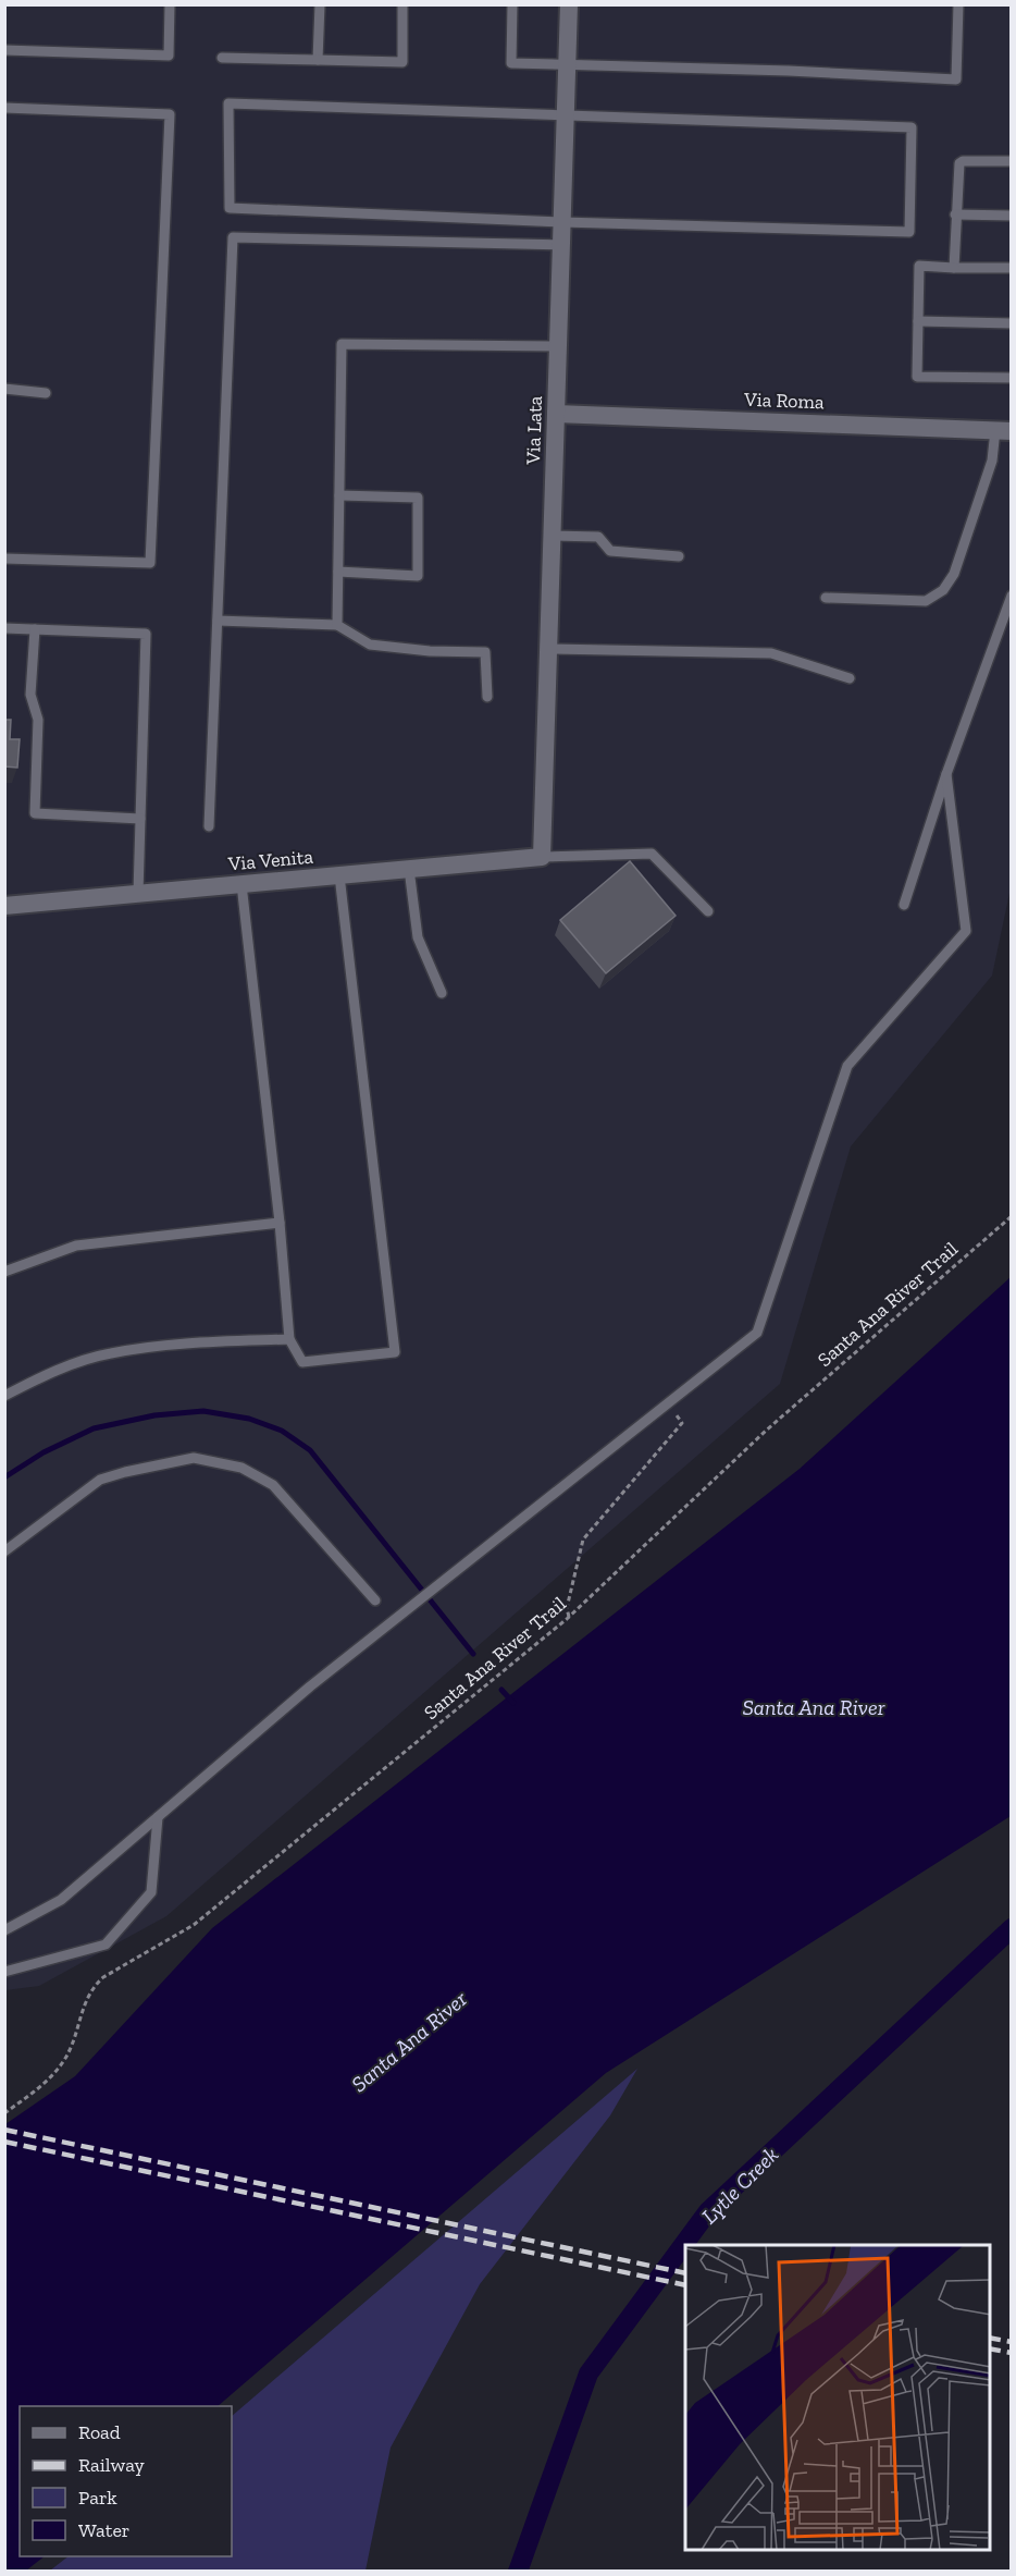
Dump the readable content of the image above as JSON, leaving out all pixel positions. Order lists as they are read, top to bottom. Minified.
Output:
{"streets":{"street":["Via Roma","Via Lata","Via Venita"],"path":["Santa Ana River Trail"]},"crossings":[["Via Roma","Via Lata"],["Via Lata","Via Venita"]],"water":["Santa Ana River","Lytle Creek"],"legend":["Road","Railway","Park","Water"]}
